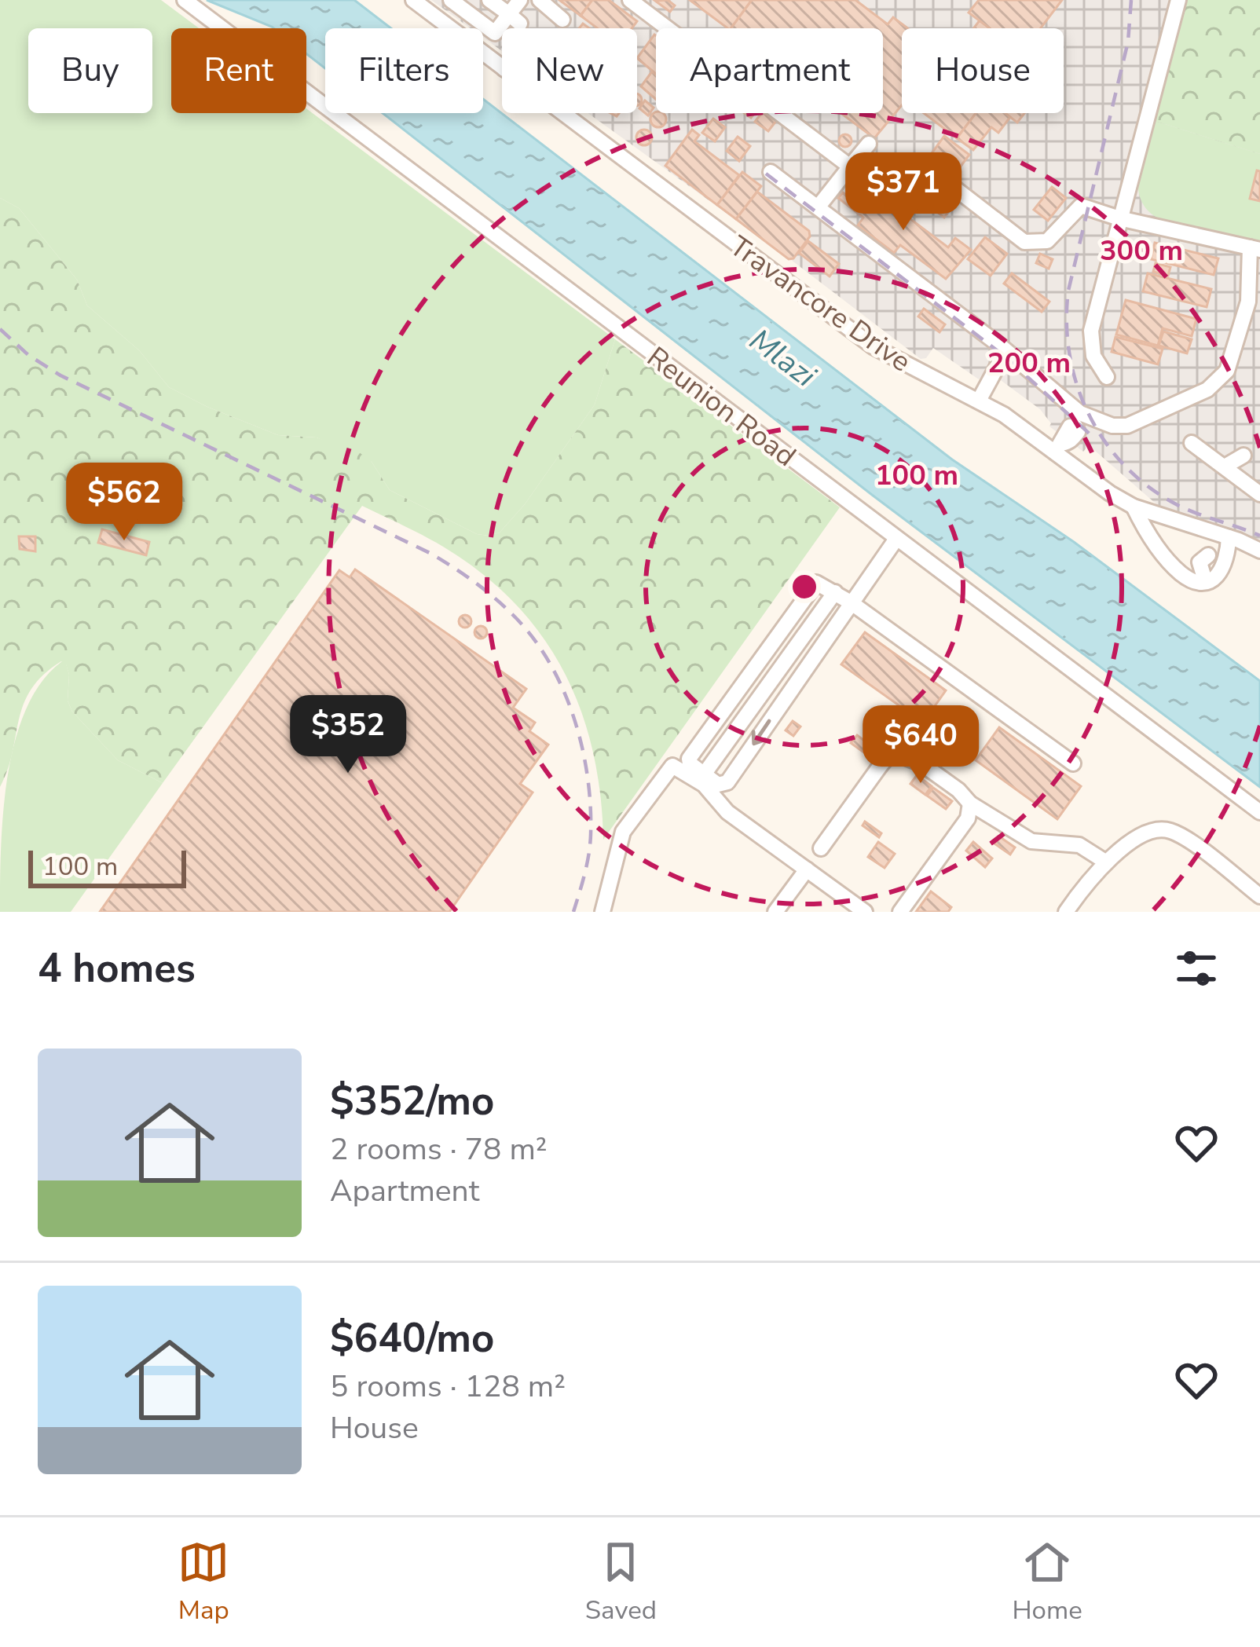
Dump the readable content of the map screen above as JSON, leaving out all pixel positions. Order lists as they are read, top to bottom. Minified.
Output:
{"streets":{"street":["Travancore Drive","Reunion Road"]},"water":["Mlazi"],"scale_bar":"100 m","page":{"chip":["Buy","Rent","Filters","New","Apartment","House"],"price":["$371","$562","$352","$640"],"scale":"100 m","heading":"4 homes","list":[{"name":"$352/mo","note":"2 rooms · 78 m² · Apartment"},{"name":"$640/mo","note":"5 rooms · 128 m² · House"}],"tabs":["Map","Saved","Home"]},"rings":["300 m","200 m","100 m"]}
